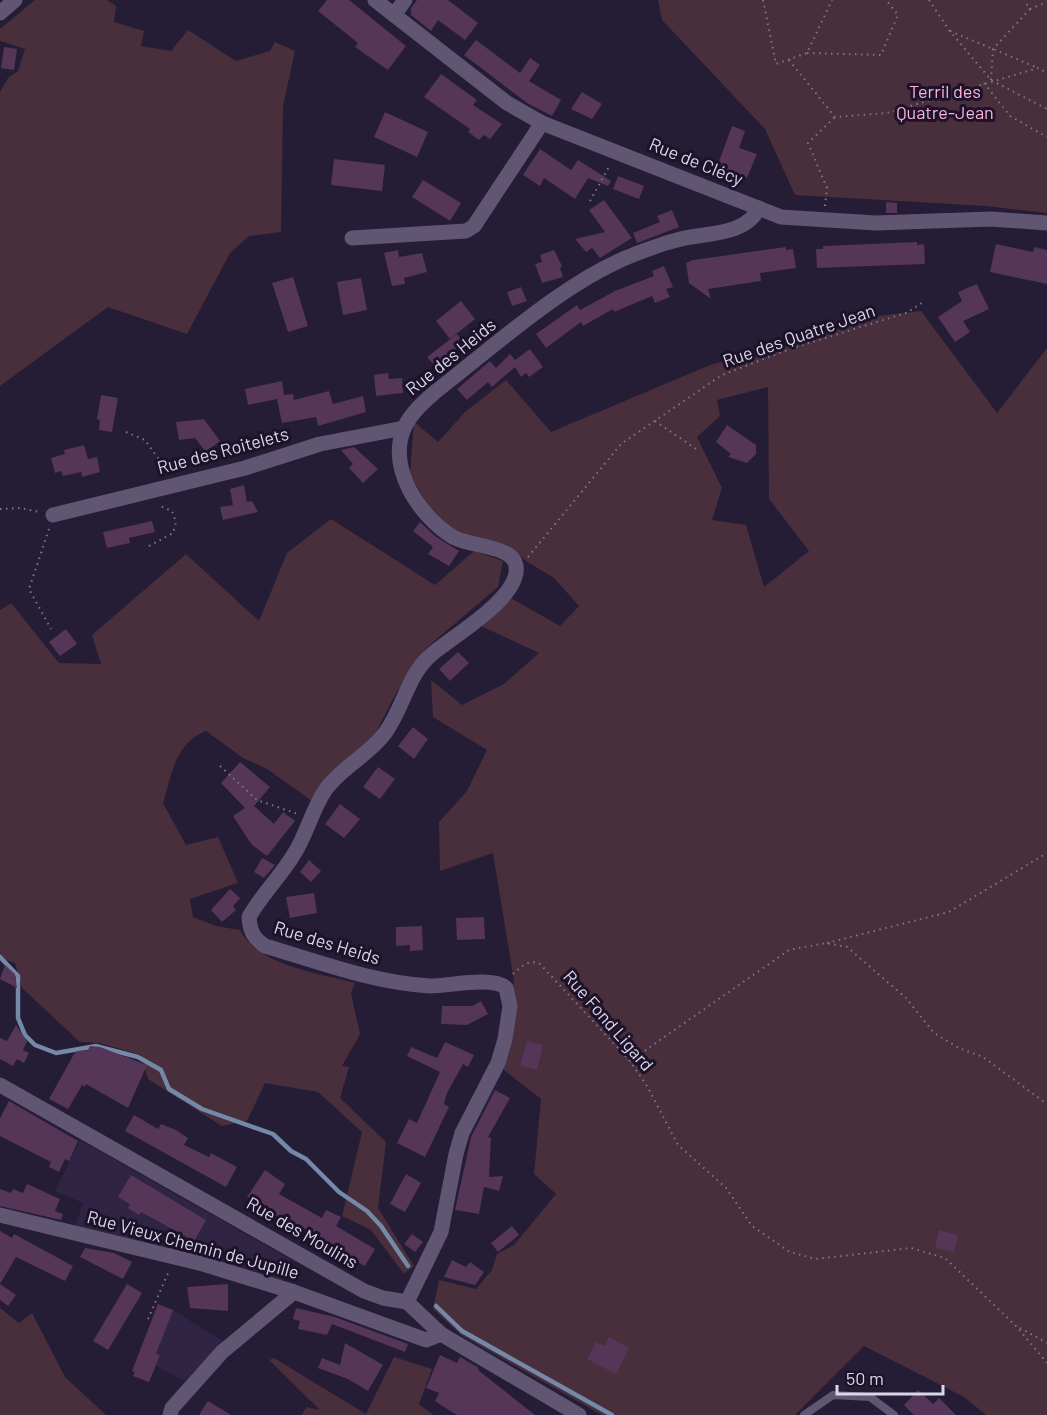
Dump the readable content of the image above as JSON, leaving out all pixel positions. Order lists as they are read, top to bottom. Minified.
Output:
{"streets":{"street":["Rue de Clécy","Rue des Heids","Rue des Roitelets","Rue des Moulins","Rue Vieux Chemin de Jupille"],"path":["Rue des Quatre Jean","Rue Fond Ligard"]},"crossings":[["Rue de Clécy","Rue des Heids"],["Rue des Quatre Jean","Rue des Heids"],["Rue des Heids","Rue des Roitelets"],["Rue des Heids","Rue Fond Ligard"]],"parks":["Terril des Quatre-Jean"],"scale_bar":"50 m"}
